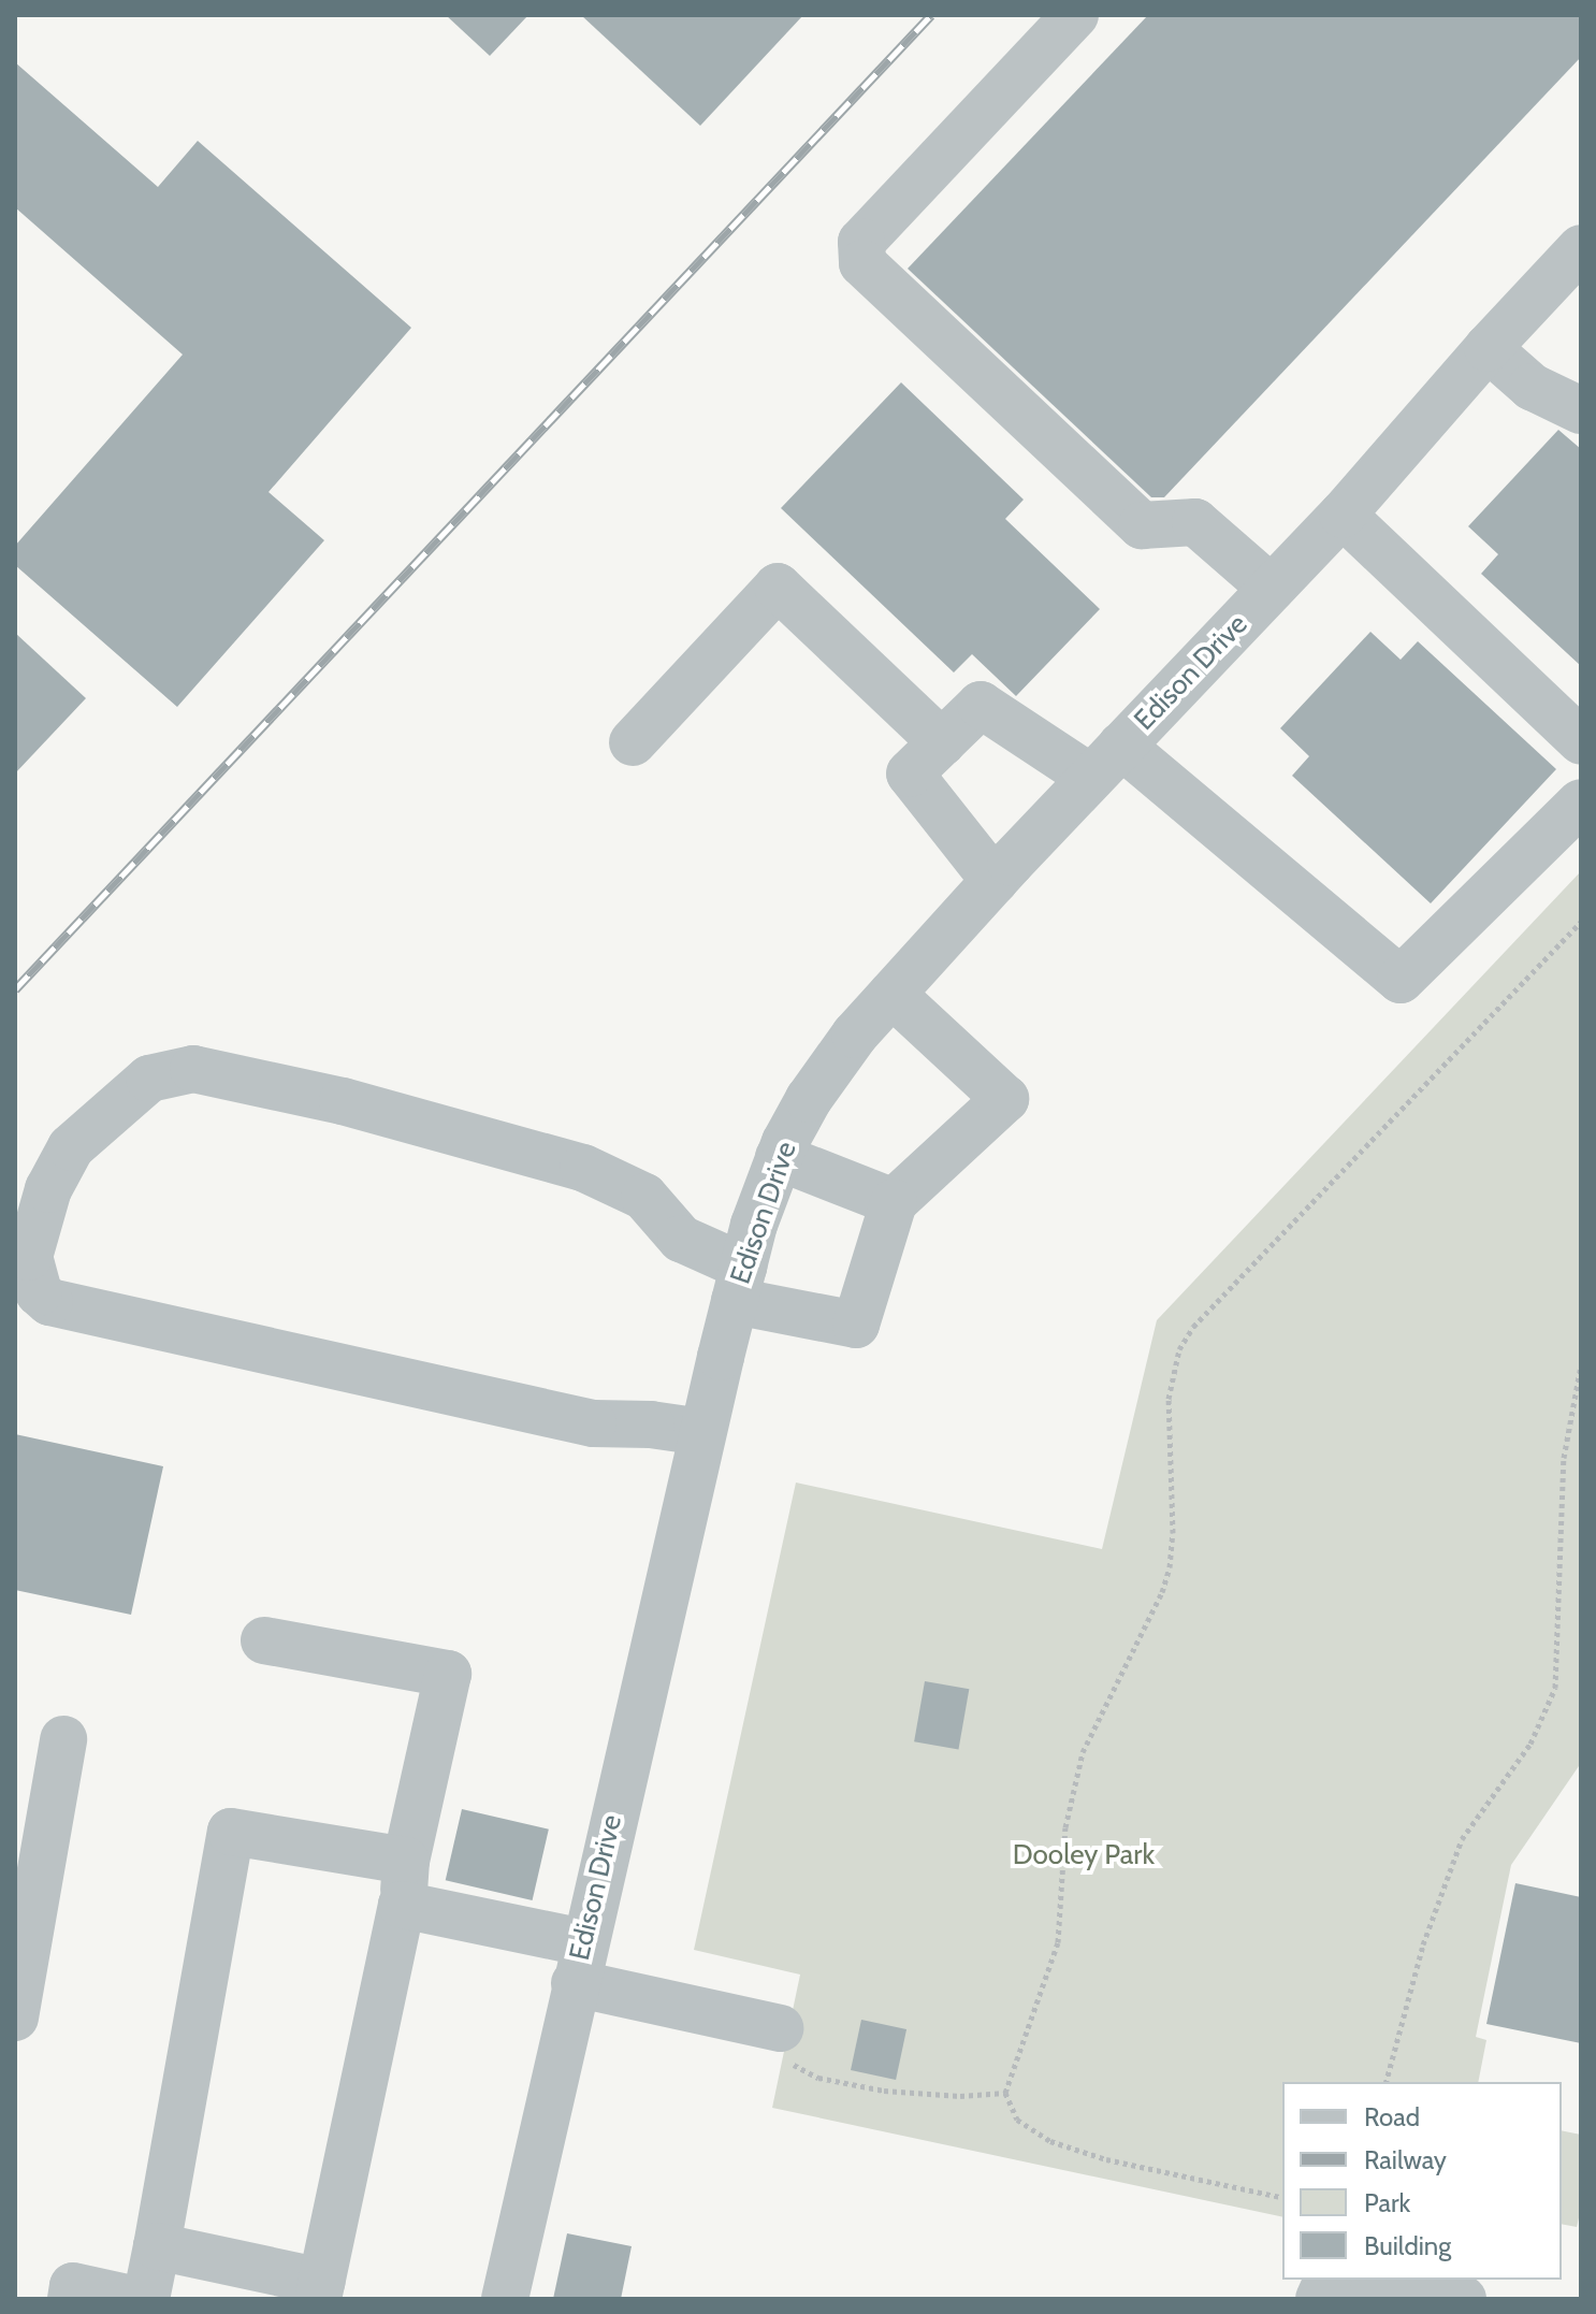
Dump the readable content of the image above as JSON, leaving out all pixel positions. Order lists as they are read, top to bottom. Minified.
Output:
{"streets":{"street":["Edison Drive"]},"parks":["Dooley Park"],"legend":["Road","Railway","Park","Building"]}
